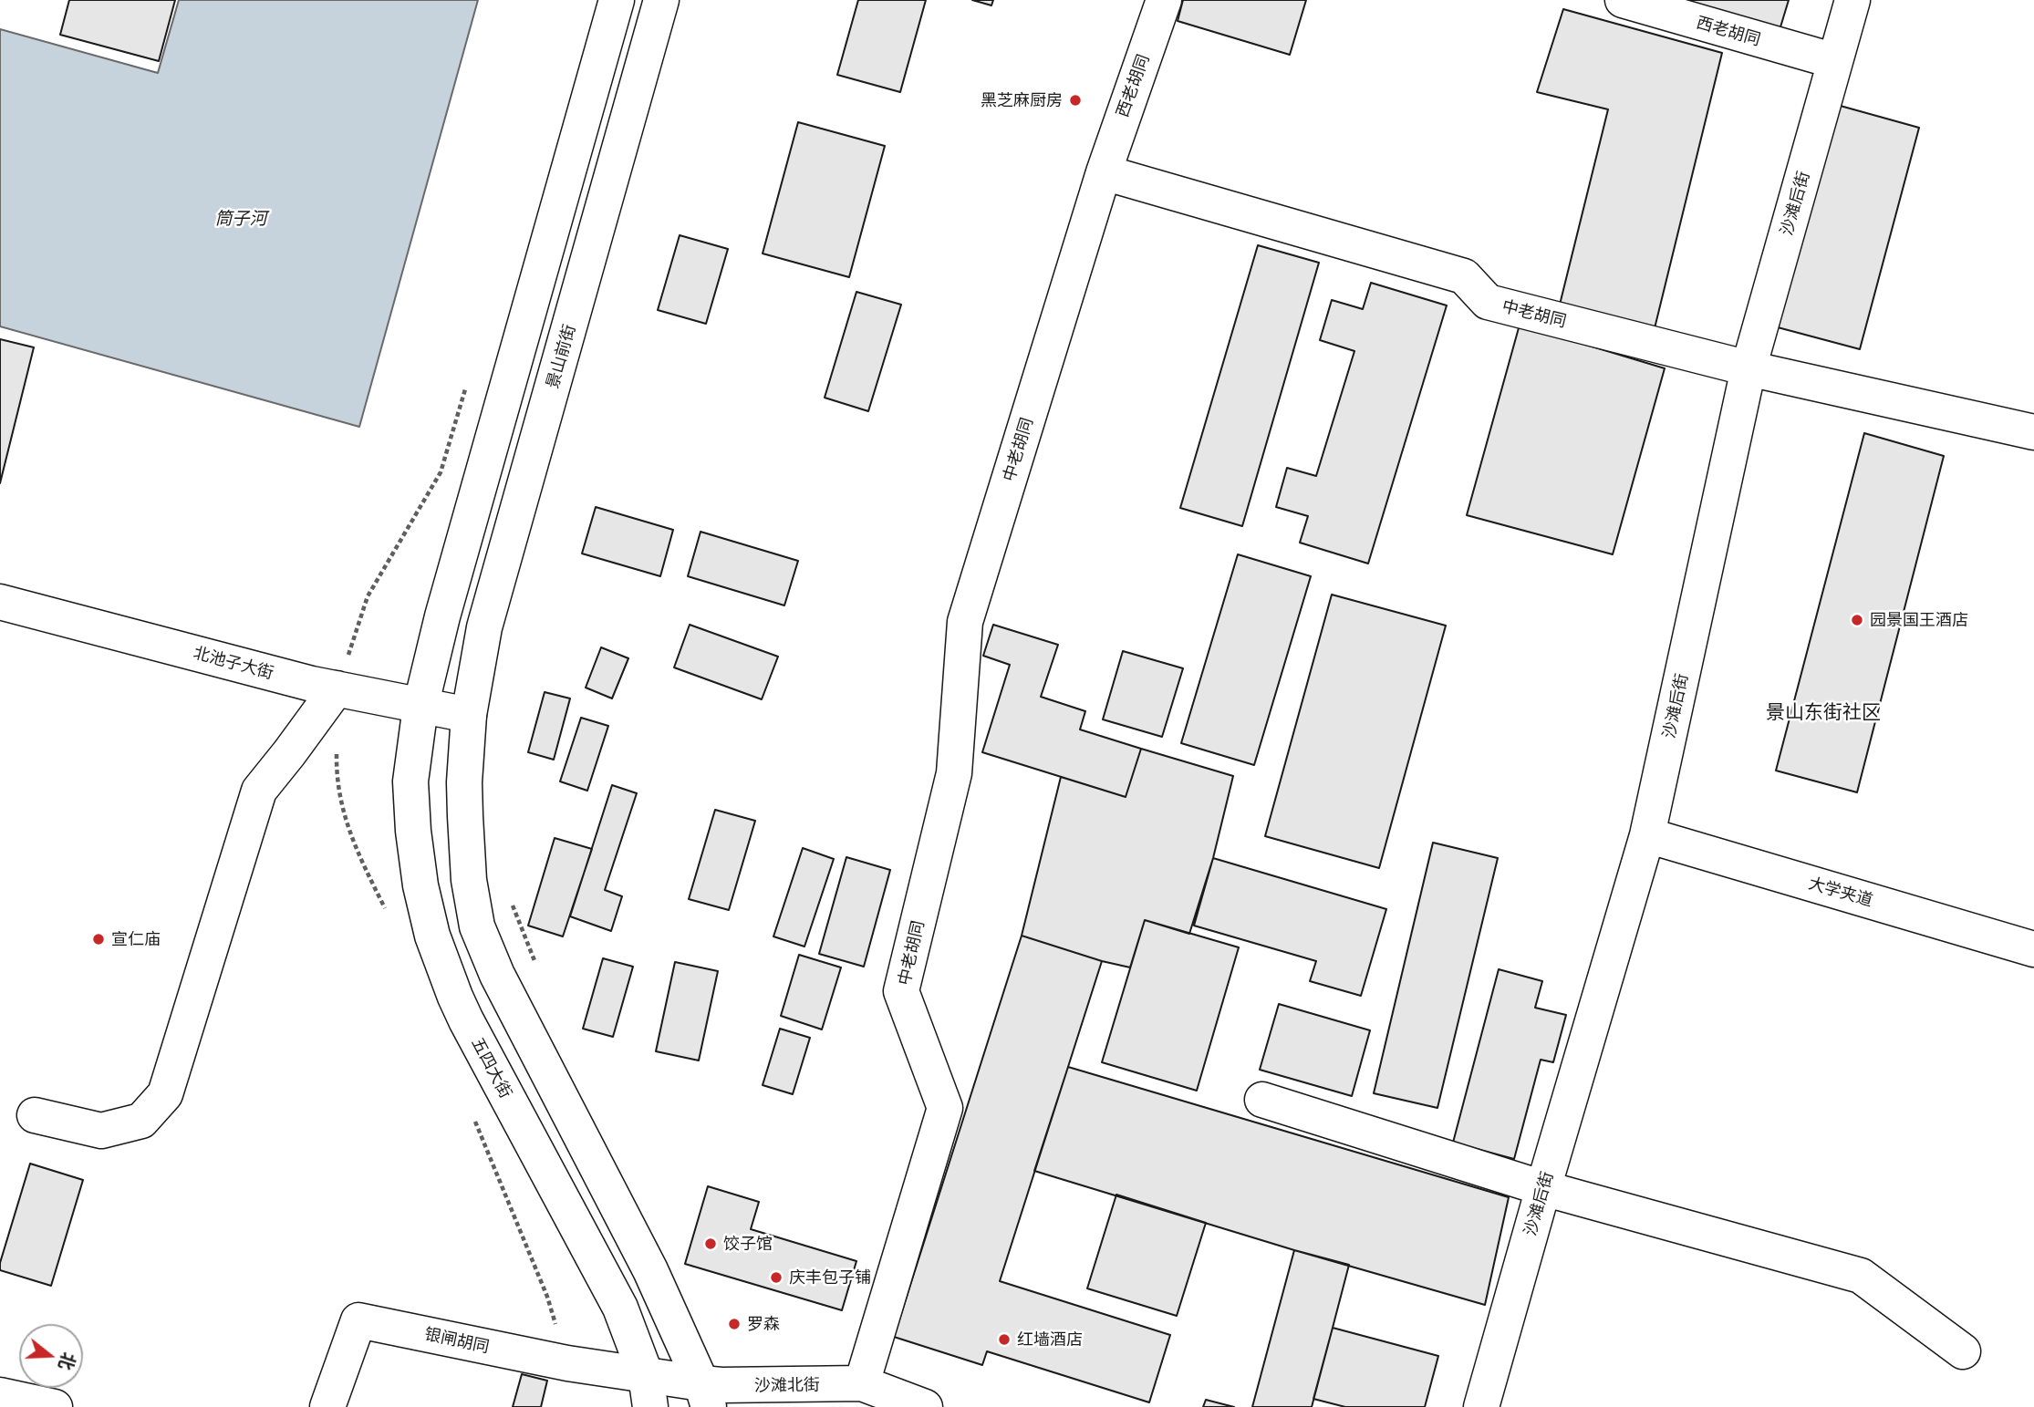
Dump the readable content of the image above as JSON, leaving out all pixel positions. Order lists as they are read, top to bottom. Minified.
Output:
{"streets":{"street":["西老胡同","沙滩后街","中老胡同","景山前街","北池子大街","大学夹道","五四大街","银闸胡同","沙滩北街"]},"crossings":[["西老胡同","沙滩后街"],["西老胡同","中老胡同"],["沙滩后街","中老胡同"],["沙滩后街","大学夹道"],["中老胡同","沙滩北街"],["景山前街","北池子大街"],["北池子大街","五四大街"],["五四大街","银闸胡同"],["五四大街","沙滩北街"],["银闸胡同","沙滩北街"]],"districts":["景山东街社区"],"water":["筒子河"],"places":["黑芝麻厨房","园景国王酒店","宣仁庙","饺子馆","庆丰包子铺","罗森","红墙酒店"],"north":"right"}
